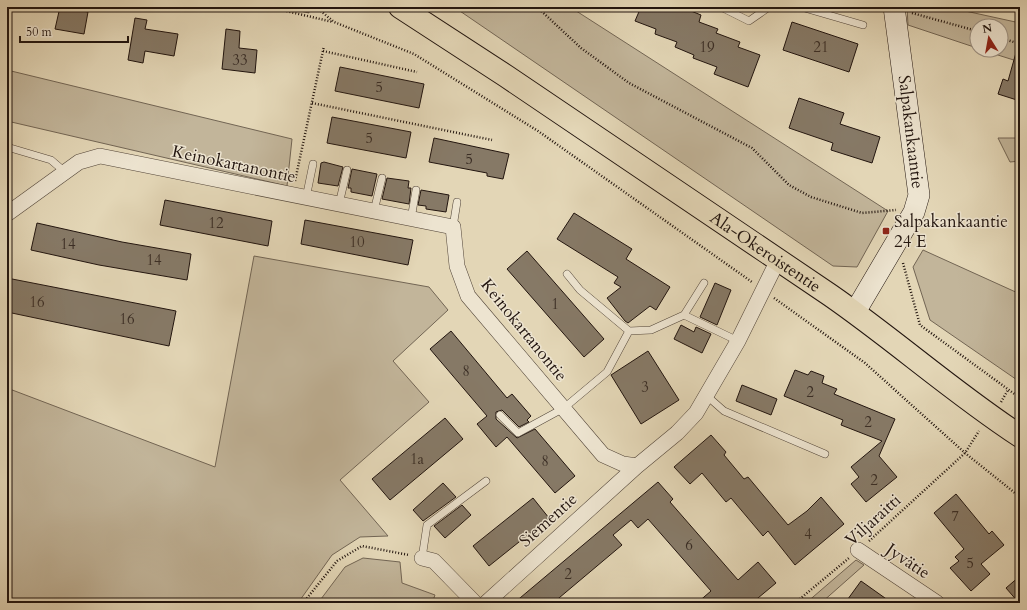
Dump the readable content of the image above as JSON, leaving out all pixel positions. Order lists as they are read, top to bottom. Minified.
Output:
{"streets":{"main road":["Ala-Okeroistentie"],"street":["Salpakankaantie","Keinokartanontie","Siementie","Jyvätie"],"path":["Viljaraitti"]},"crossings":[["Salpakankaantie","Ala-Okeroistentie"],["Keinokartanontie","Siementie"],["Viljaraitti","Jyvätie"]],"places":{"transit":["Salpakankaantie 24 E"]},"house_numbers":["19","21","33","5","5","5","12","10","14","14","16","1","16","8","3","2","2","1a","8","2","7","4","6","5","2"],"scale_bar":"50 m","north":"top"}
